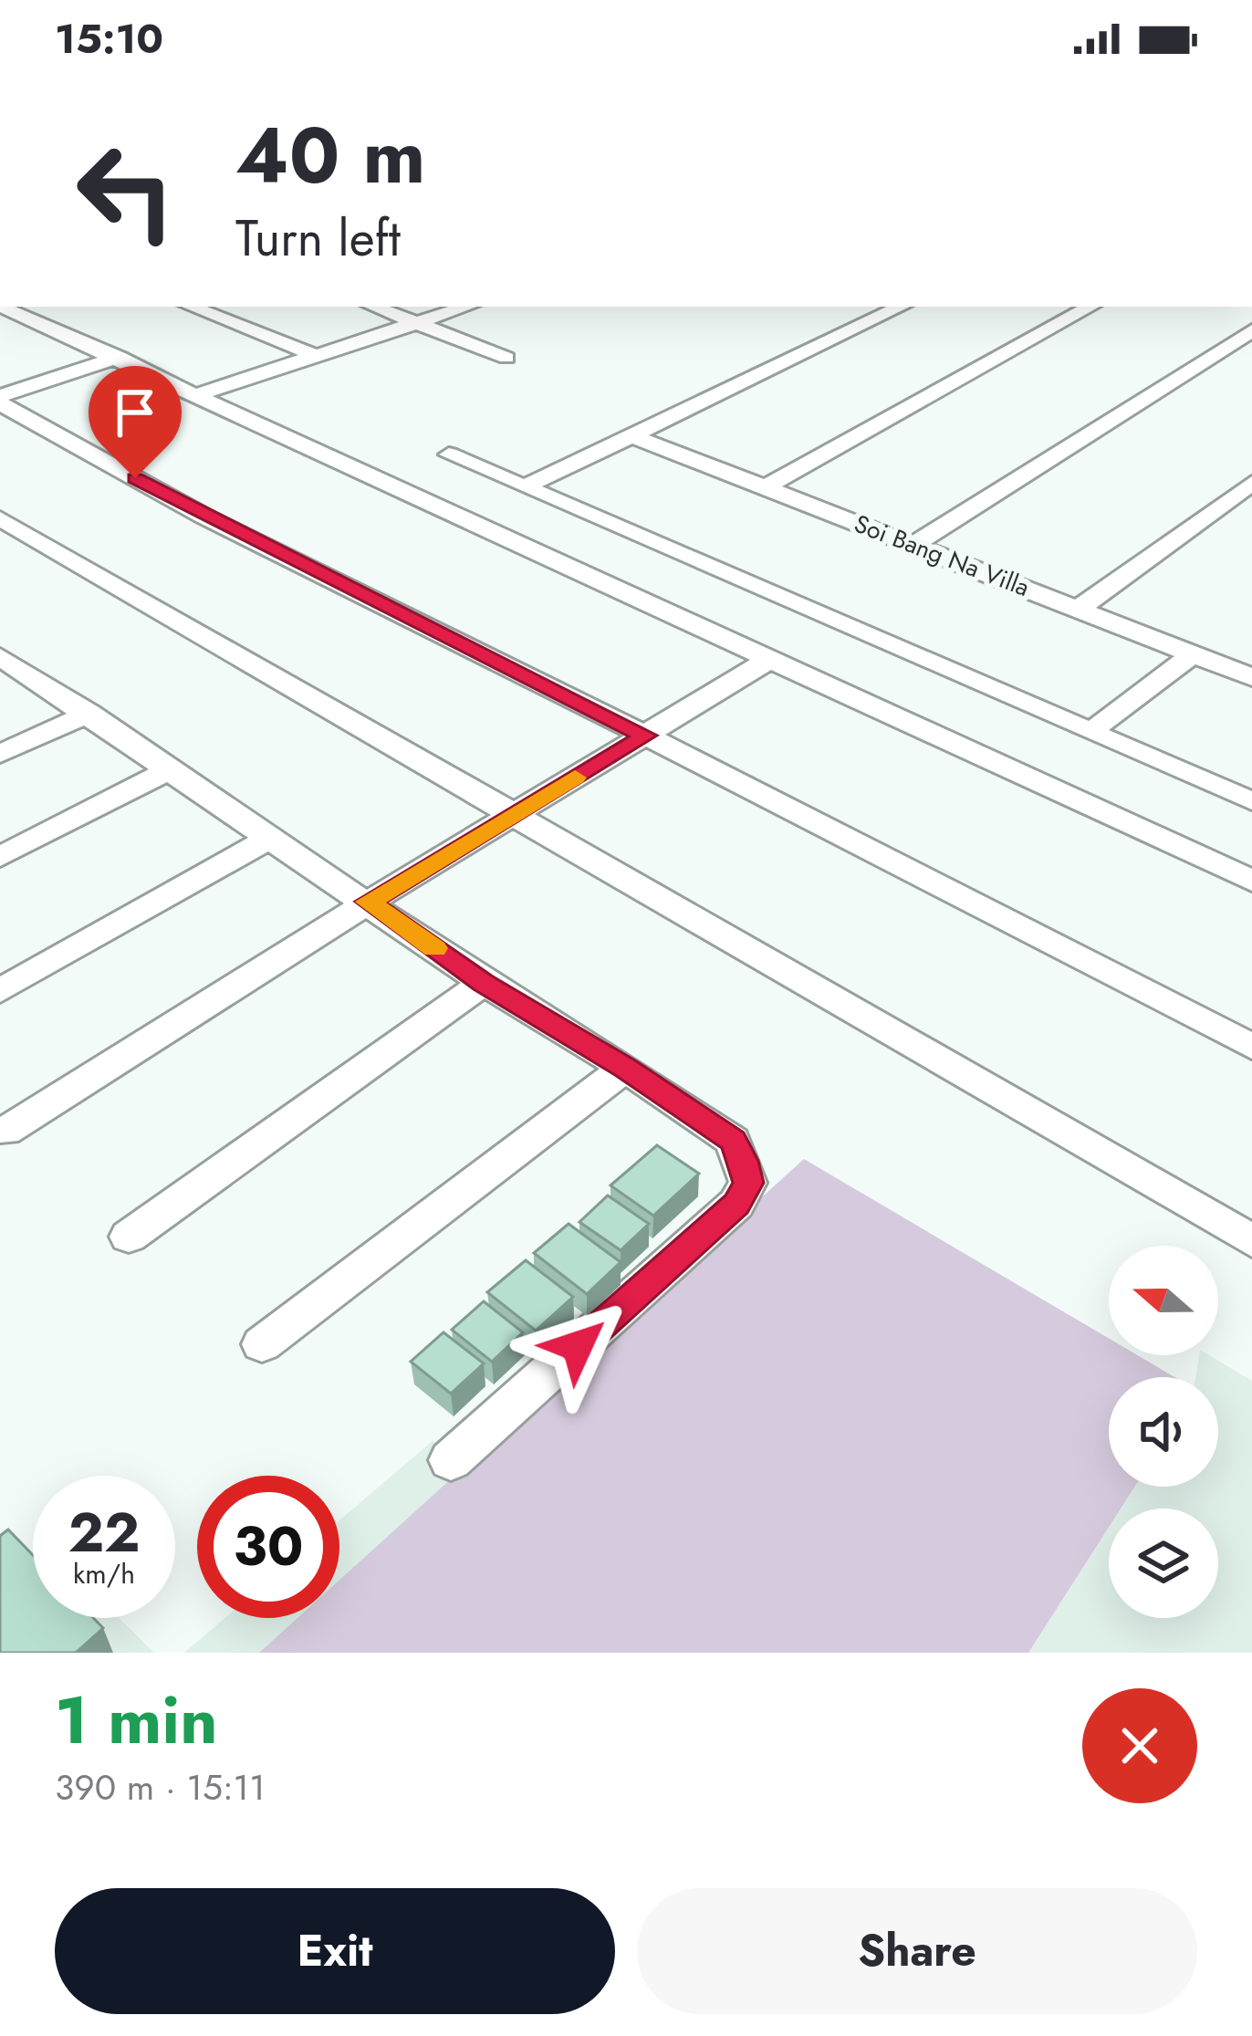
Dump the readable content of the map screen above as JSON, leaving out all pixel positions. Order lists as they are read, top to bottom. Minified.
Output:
{"streets":{"street":["Soi Bang Na Villa"]},"north":"left","page":{"status":"15:10","turn":["40 m","Turn left"],"speed":"22 km/h","limit":"30","heading":["1 min","390 m · 15:11"],"buttons":["Exit","Share"]}}
